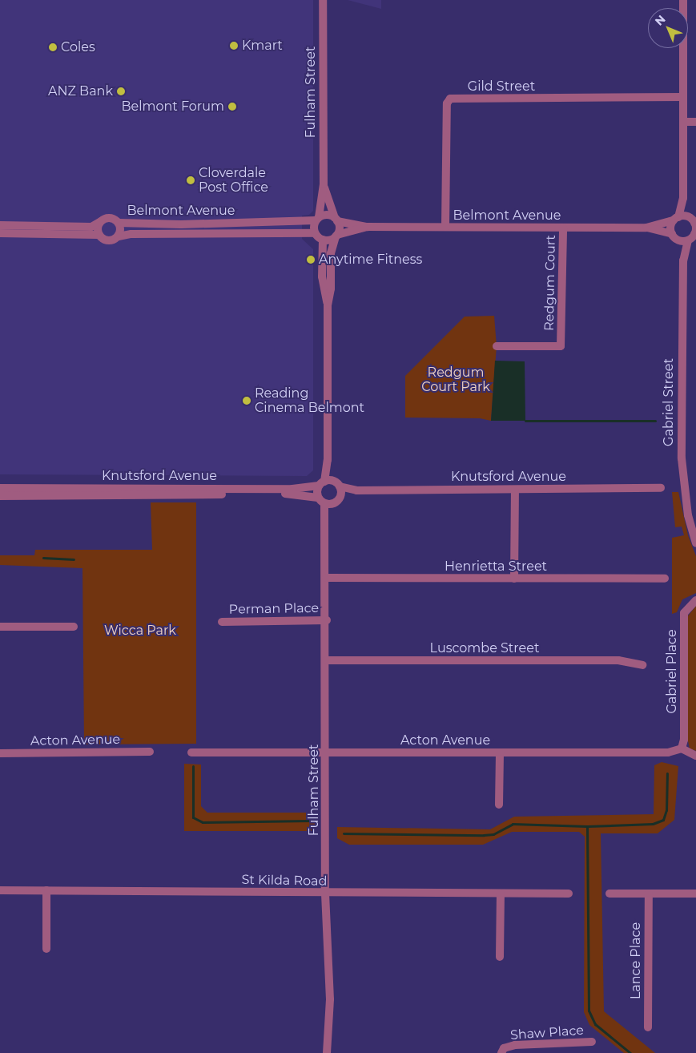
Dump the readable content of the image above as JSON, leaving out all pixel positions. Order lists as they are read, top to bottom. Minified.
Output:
{"streets":{"street":["Gild Street","Fulham Street","Belmont Avenue","Redgum Court","Gabriel Street","Knutsford Avenue","Henrietta Street","Perman Place","Luscombe Street","Gabriel Place","Acton Avenue","St Kilda Road","Lance Place","Shaw Place"]},"crossings":[["Gild Street","Belmont Avenue"],["Fulham Street","Belmont Avenue"],["Fulham Street","Henrietta Street"],["Fulham Street","Perman Place"],["Fulham Street","Luscombe Street"],["Fulham Street","Acton Avenue"],["Fulham Street","St Kilda Road"],["Belmont Avenue","Redgum Court"],["Belmont Avenue","Gabriel Street"],["Gabriel Place","Acton Avenue"]],"parks":["Redgum Court Park","Wicca Park"],"places":["Kmart","Coles","ANZ Bank","Belmont Forum","Cloverdale Post Office","Anytime Fitness","Reading Cinema Belmont"],"north":"top left"}
